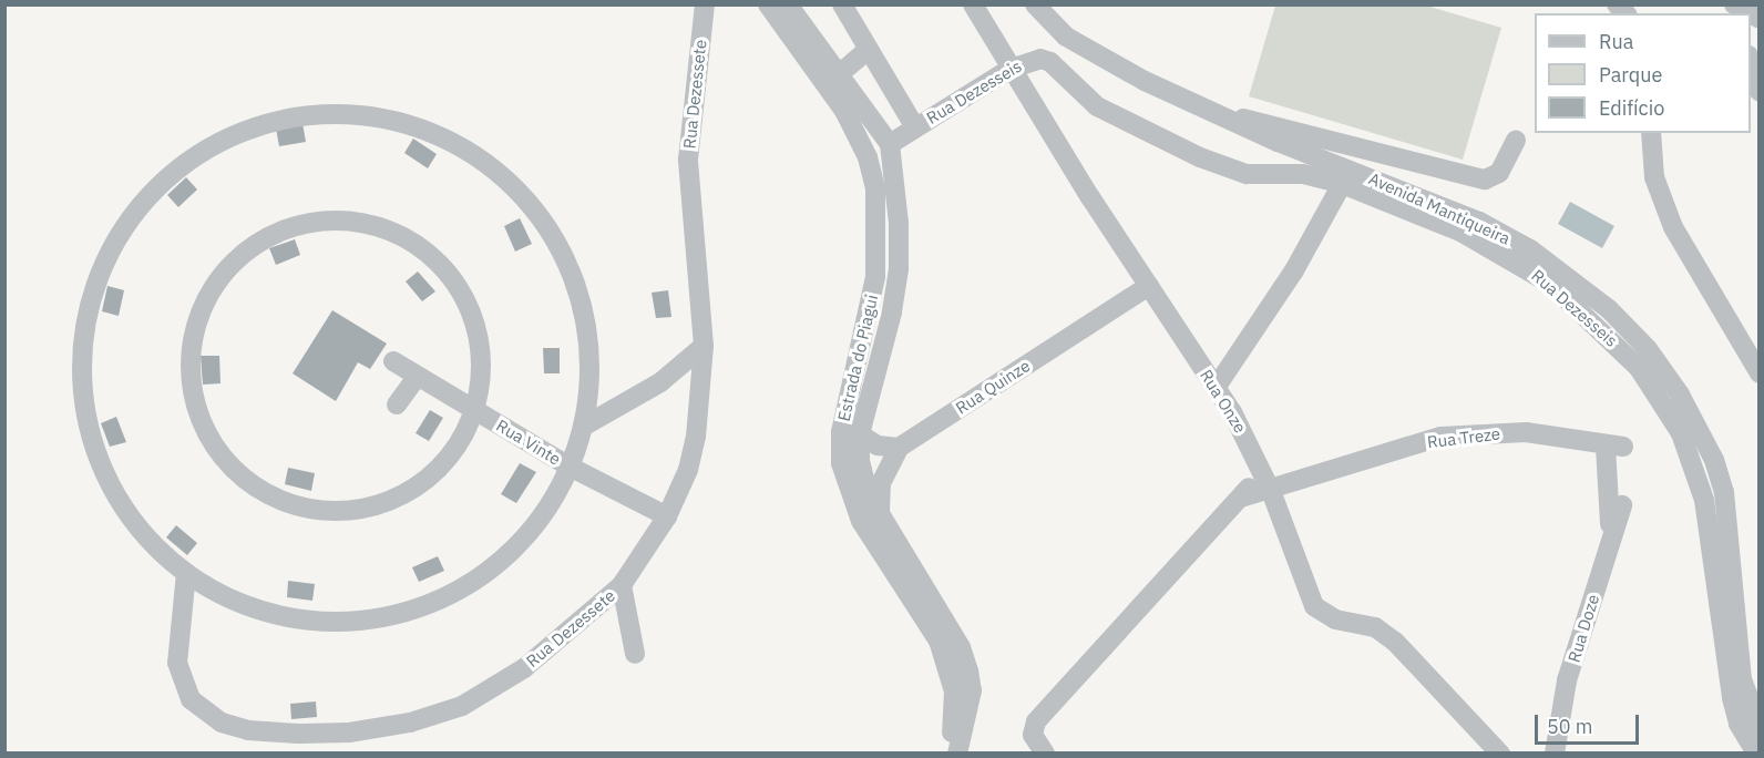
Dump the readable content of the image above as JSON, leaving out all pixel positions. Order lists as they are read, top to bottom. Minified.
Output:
{"streets":{"street":["Rua Dezesseis","Rua Dezessete","Avenida Mantiqueira","Estrada do Piagui","Rua Quinze","Rua Onze","Rua Treze","Rua Vinte","Rua Doze"]},"crossings":[["Rua Dezesseis","Rua Onze"],["Rua Dezessete","Rua Vinte"],["Rua Quinze","Rua Onze"],["Rua Onze","Rua Treze"],["Rua Treze","Rua Doze"]],"legend":["Rua","Parque","Edifício"],"scale_bar":"50 m"}
